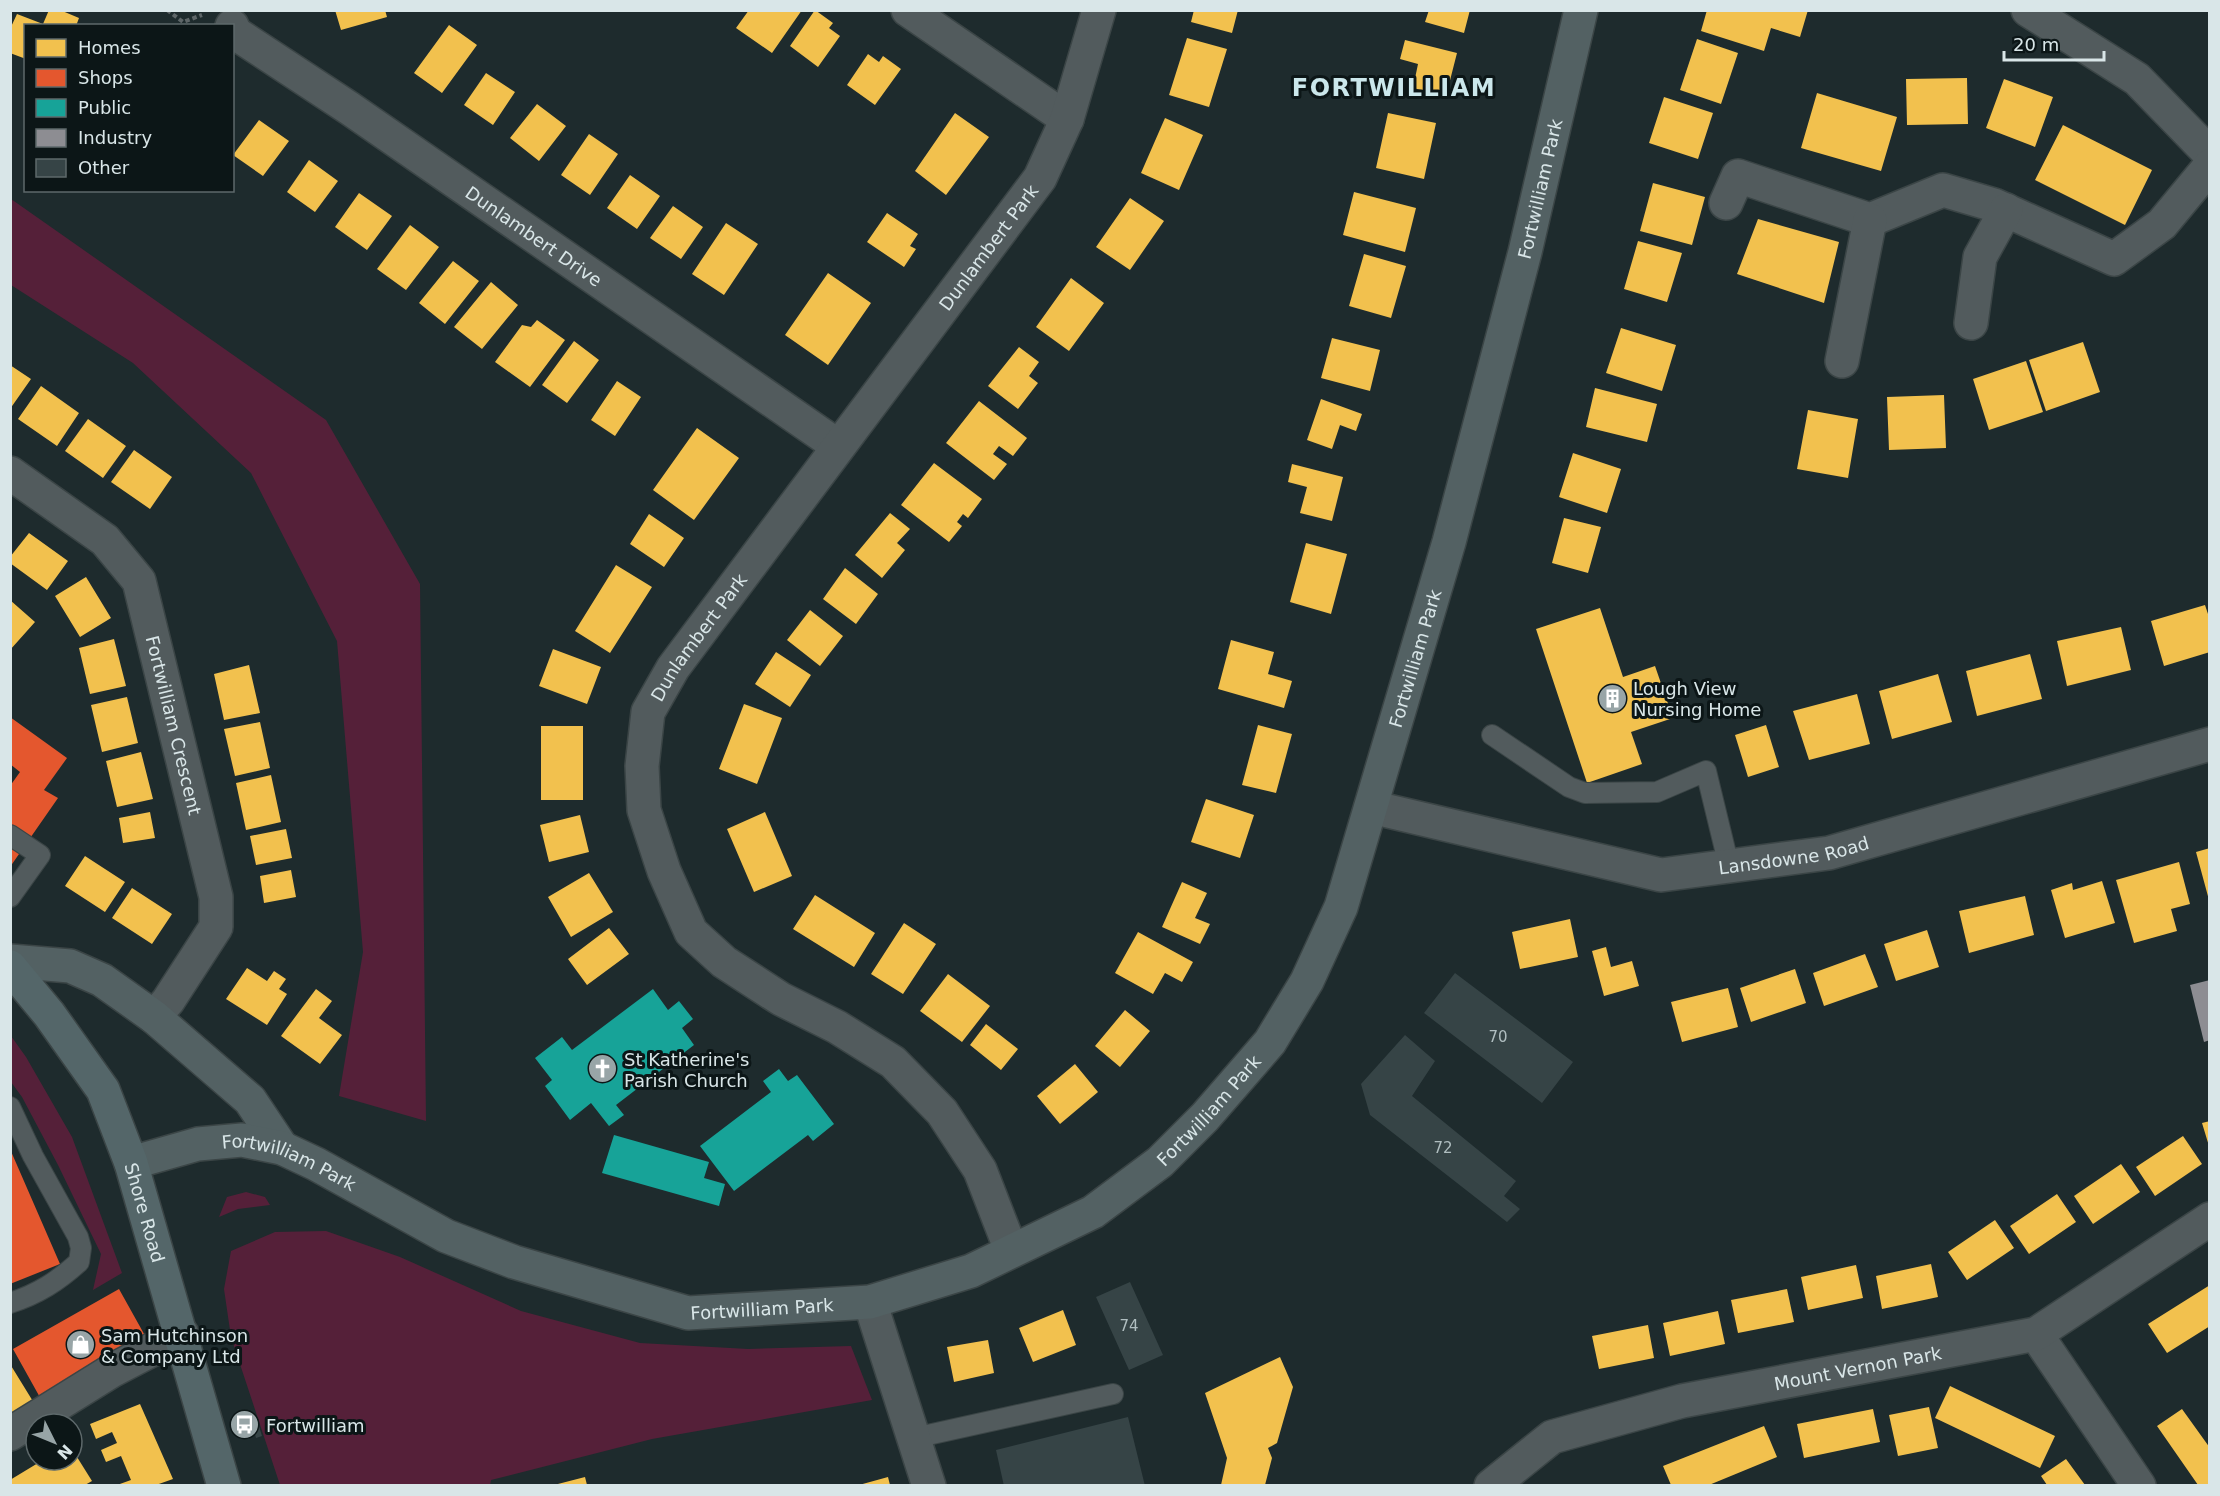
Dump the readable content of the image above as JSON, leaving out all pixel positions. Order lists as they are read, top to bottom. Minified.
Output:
{"streets":{"main road":["Shore Road"],"street":["Fortwilliam Park","Dunlambert Drive","Dunlambert Park","Fortwilliam Crescent","Lansdowne Road","Mount Vernon Park"]},"crossings":[["Fortwilliam Park","Dunlambert Park"],["Fortwilliam Park","Lansdowne Road"],["Fortwilliam Park","Shore Road"],["Dunlambert Drive","Dunlambert Park"]],"districts":["FORTWILLIAM"],"places":{"building":["Lough View Nursing Home"],"church":["St Katherine's Parish Church"],"shop":["Sam Hutchinson & Company Ltd"],"bus stop":["Fortwilliam"]},"house_numbers":["70","72","74"],"legend":["Homes","Shops","Public","Industry","Other"],"scale_bar":"20 m","north":"bottom right"}
